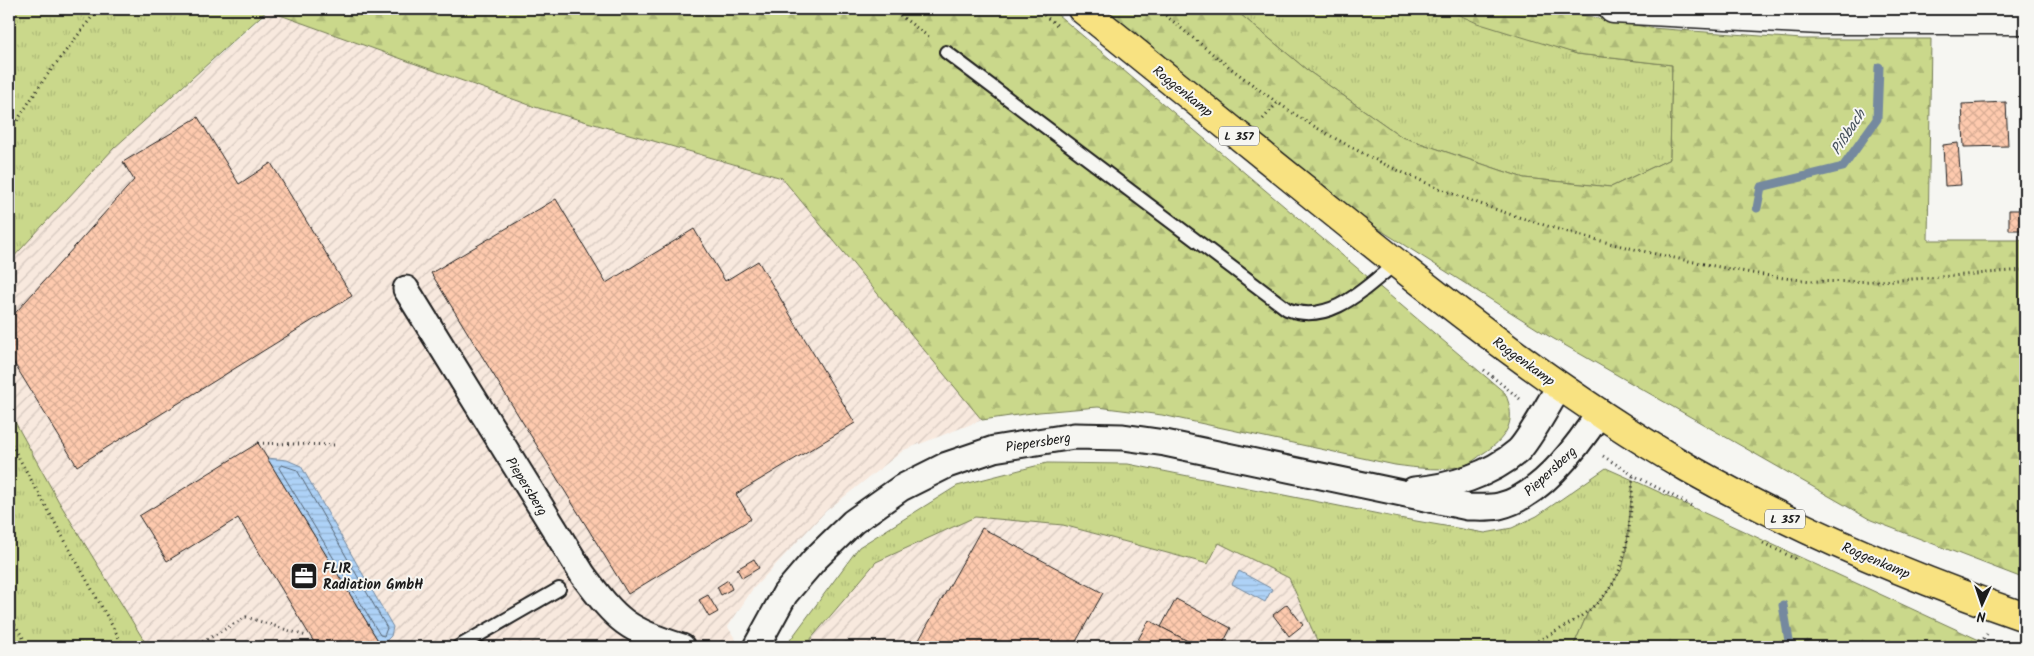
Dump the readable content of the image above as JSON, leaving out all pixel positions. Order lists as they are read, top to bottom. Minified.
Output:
{"streets":{"main road":["Roggenkamp","L 357"],"street":["Piepersberg"]},"crossings":[["Roggenkamp","Piepersberg"]],"water":["Pißbach"],"places":{"office":["FLIR Radiation GmbH"]},"north":"bottom"}
